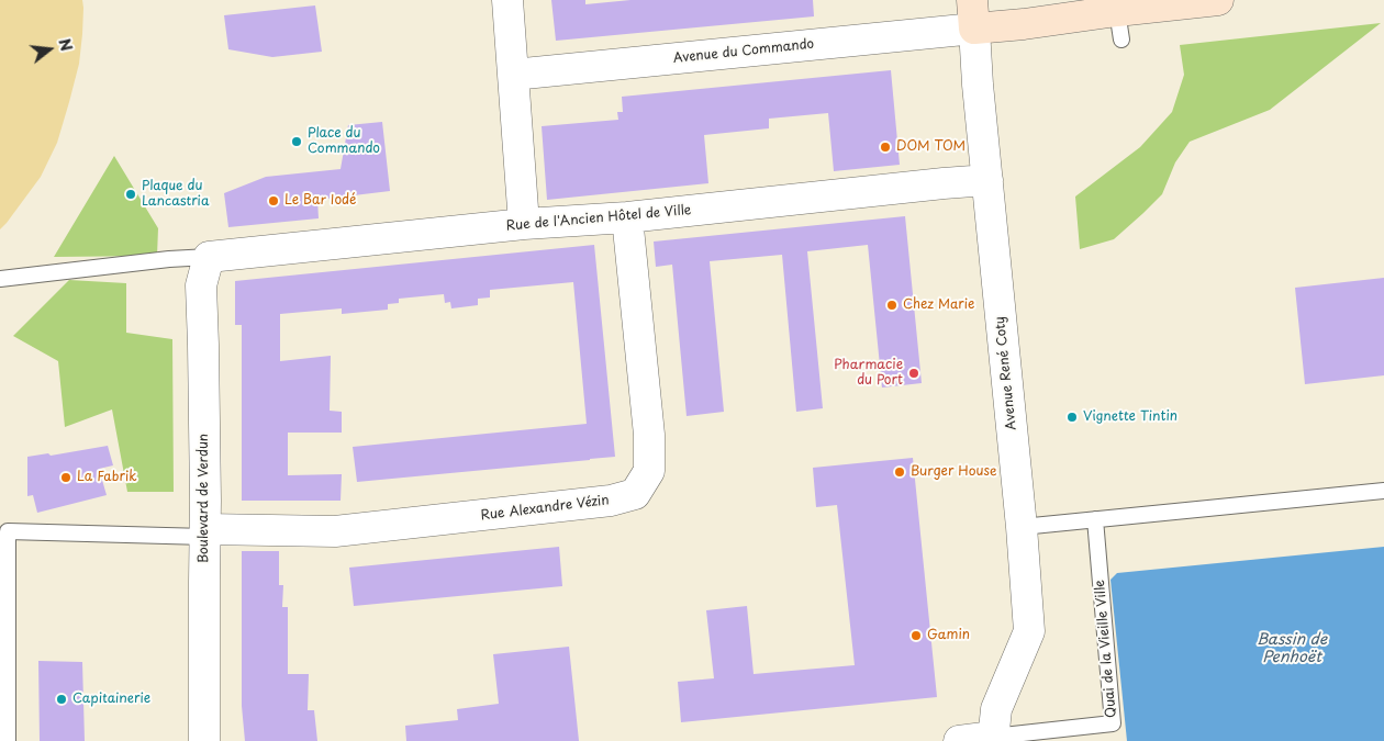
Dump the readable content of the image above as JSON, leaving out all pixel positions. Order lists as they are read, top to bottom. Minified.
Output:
{"streets":{"street":["Avenue du Commando","Rue de l'Ancien Hôtel de Ville","Avenue René Coty","Boulevard de Verdun","Rue Alexandre Vézin"],"lane":["Quai de la Vieille Ville"]},"crossings":[["Avenue du Commando","Avenue René Coty"],["Rue de l'Ancien Hôtel de Ville","Avenue René Coty"],["Rue de l'Ancien Hôtel de Ville","Boulevard de Verdun"],["Rue de l'Ancien Hôtel de Ville","Rue Alexandre Vézin"],["Avenue René Coty","Quai de la Vieille Ville"],["Boulevard de Verdun","Rue Alexandre Vézin"]],"water":["Bassin de Penhoët"],"places":["Place du Commando","DOM TOM","Plaque du Lancastria","Le Bar Iodé","Chez Marie","Pharmacie du Port","Vignette Tintin","Burger House","La Fabrik","Gamin","Capitainerie"],"north":"right"}
